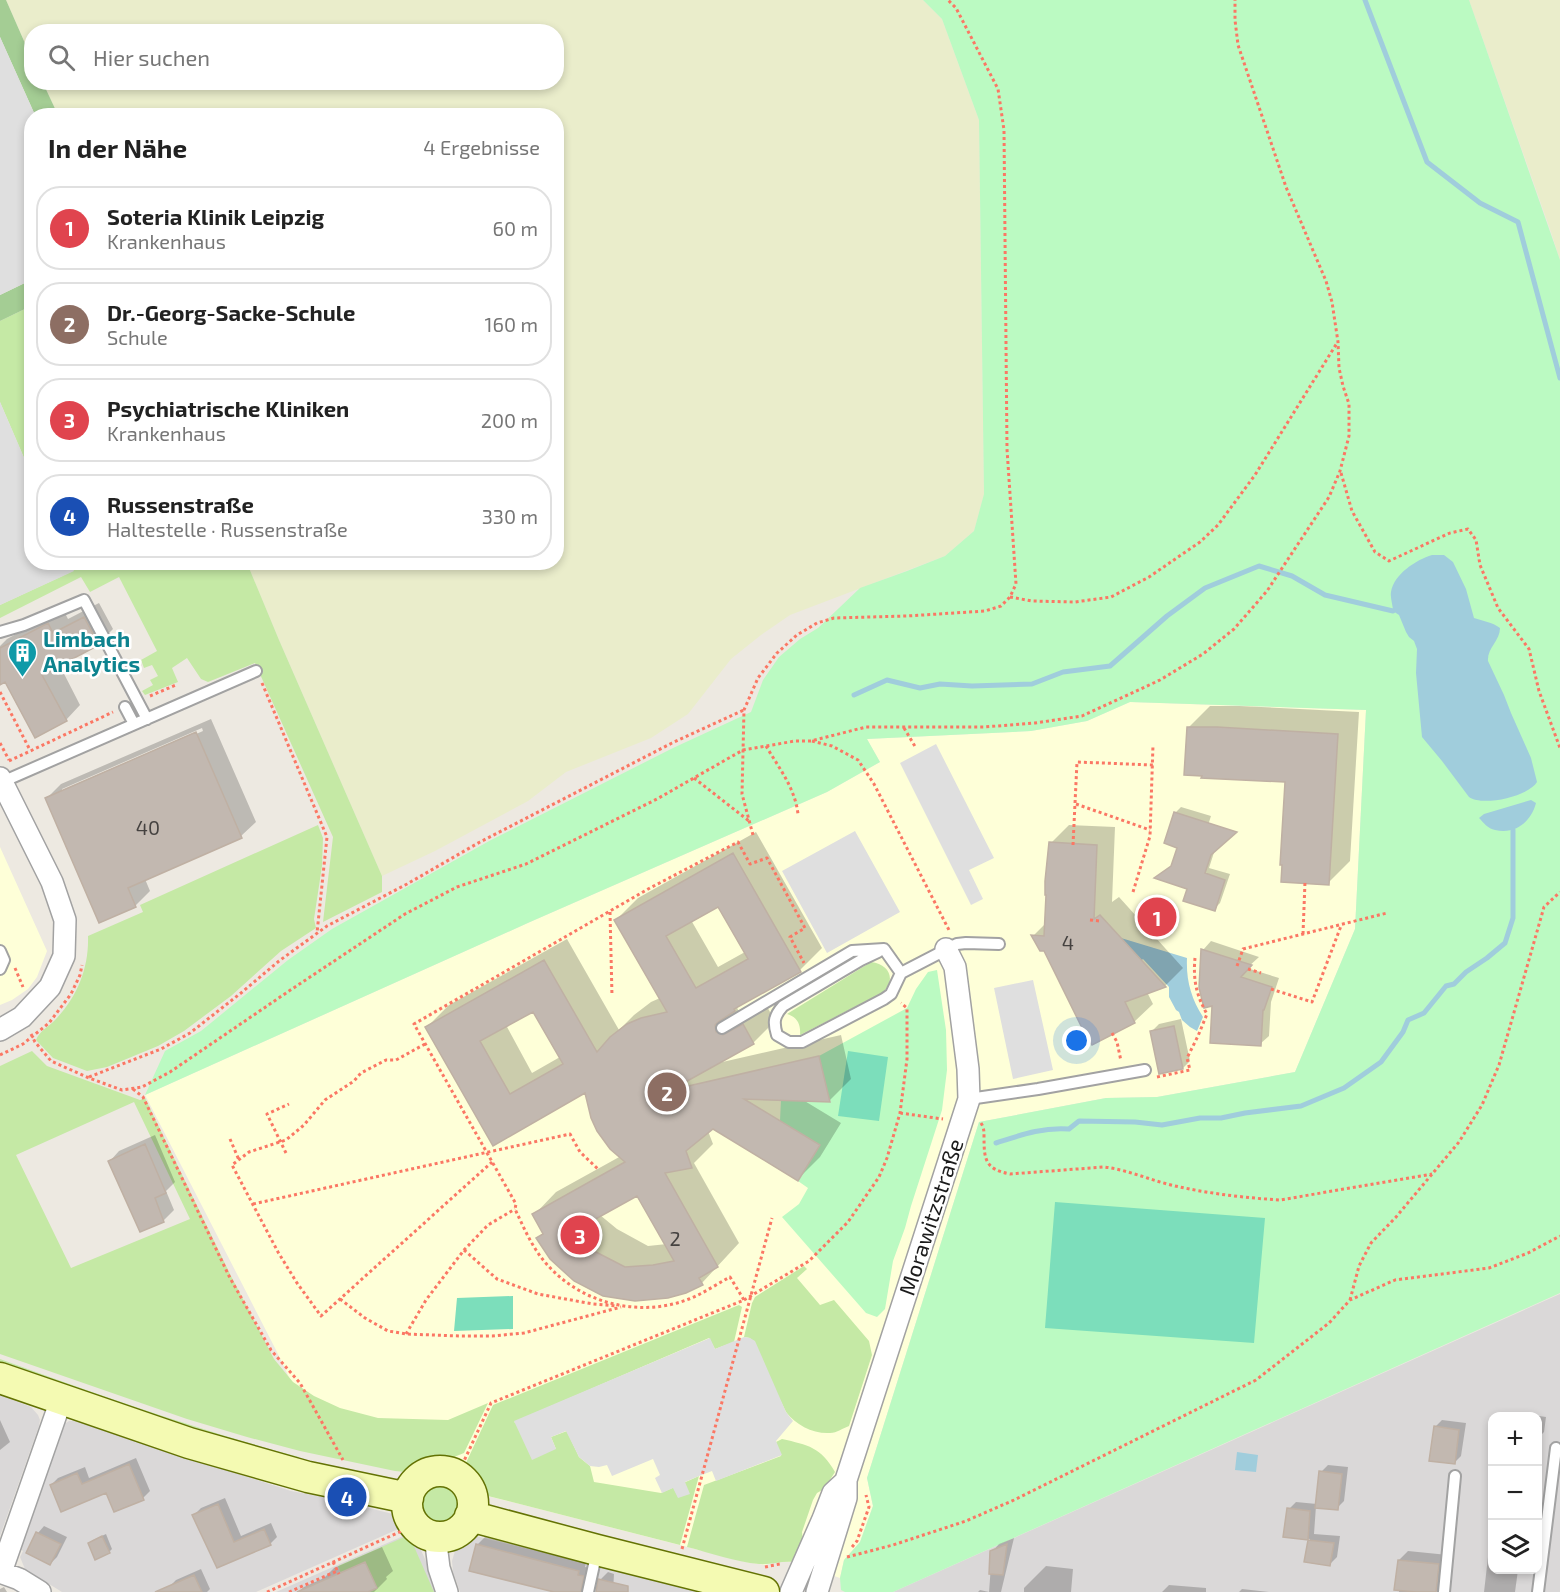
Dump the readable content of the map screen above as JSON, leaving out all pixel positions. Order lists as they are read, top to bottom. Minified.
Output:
{"streets":{"street":["Morawitzstraße"]},"places":{"building":["Limbach Analytics"]},"house_numbers":["40","4","2"],"page":{"search":"Hier suchen","heading":["In der Nähe","4 Ergebnisse"],"list":[{"mark":"1","name":"Soteria Klinik Leipzig","note":"Krankenhaus","value":"60 m"},{"mark":"2","name":"Dr.-Georg-Sacke-Schule","note":"Schule","value":"160 m"},{"mark":"3","name":"Psychiatrische Kliniken","note":"Krankenhaus","value":"200 m"},{"mark":"4","name":"Russenstraße","note":"Haltestelle · Russenstraße","value":"330 m"}],"pins":["1","2","3","4"],"map_buttons":["+","−"]}}
